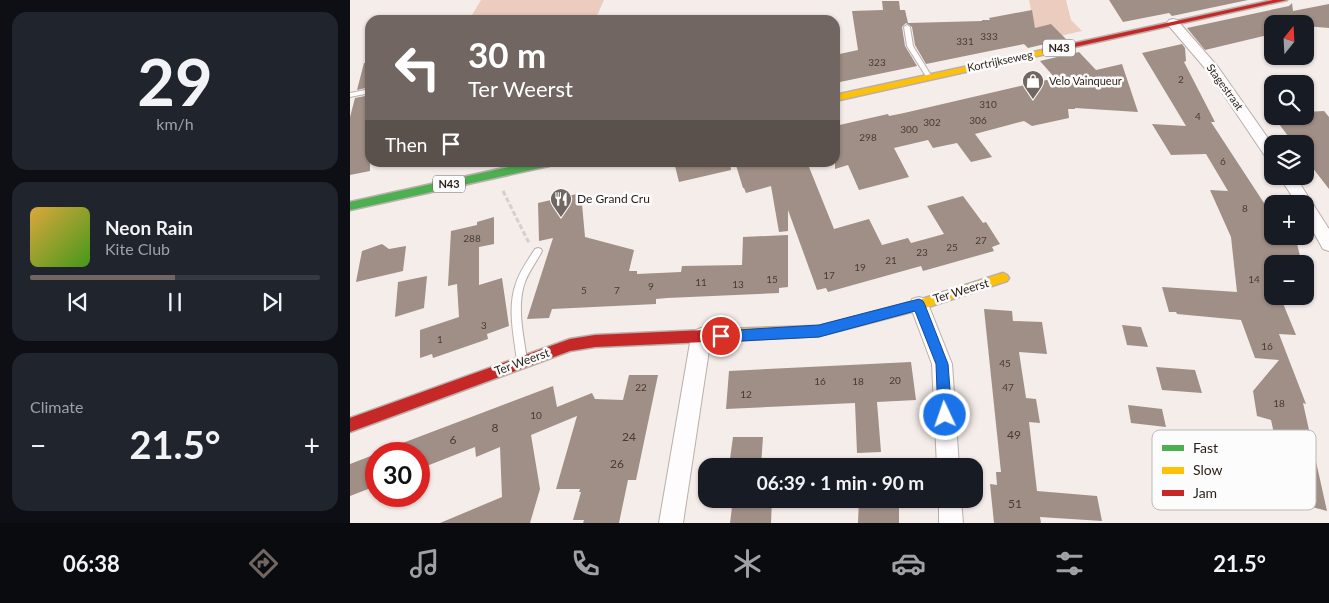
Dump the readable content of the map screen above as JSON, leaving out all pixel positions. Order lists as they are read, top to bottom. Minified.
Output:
{"streets":{"main road":["N43","Kortrijkseweg","Ter Weerst"],"street":["Stagestraat"]},"crossings":[["Kortrijkseweg","Stagestraat"]],"places":{"shop":["Velo Vainqueur"],"restaurant":["De Grand Cru"]},"house_numbers":["333","331","323","2","310","4","306","302","300","298","6","8","288","27","25","23","21","19","17","15","14","11","13","9","5","7","3","1","16","45","20","16","18","22","47","12","18","10","8","49","24","6","26","51"],"legend":["Fast","Slow","Jam"],"north":"top","page":{"tile":[["29","km/h"],"Climate"],"map_buttons":["+","−"],"turn":["30 m","Ter Weerst"],"then":"Then","song":["Neon Rain","Kite Club"],"heat":["−","21.5°","+"],"limit":"30","trip":"06:39 · 1 min · 90 m","tabs":["06:38","21.5°"]}}
